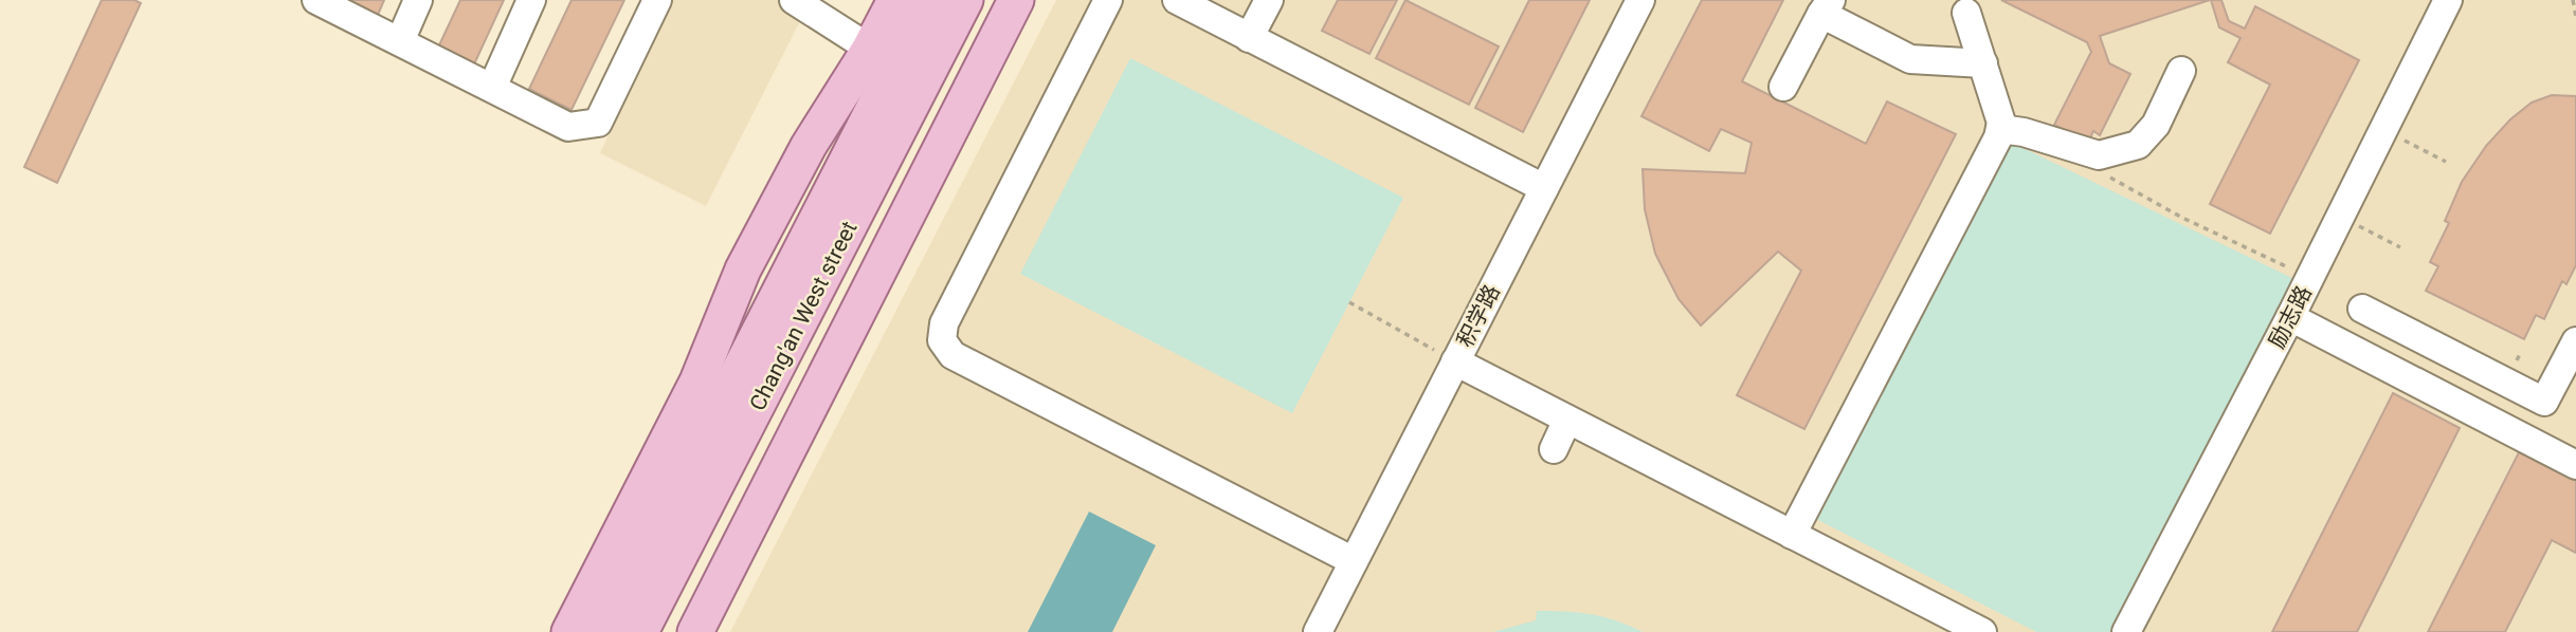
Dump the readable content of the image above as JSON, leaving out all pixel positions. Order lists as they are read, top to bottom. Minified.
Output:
{"streets":{"main road":["Chang'an West street"],"street":["积学路","励志路"]}}
